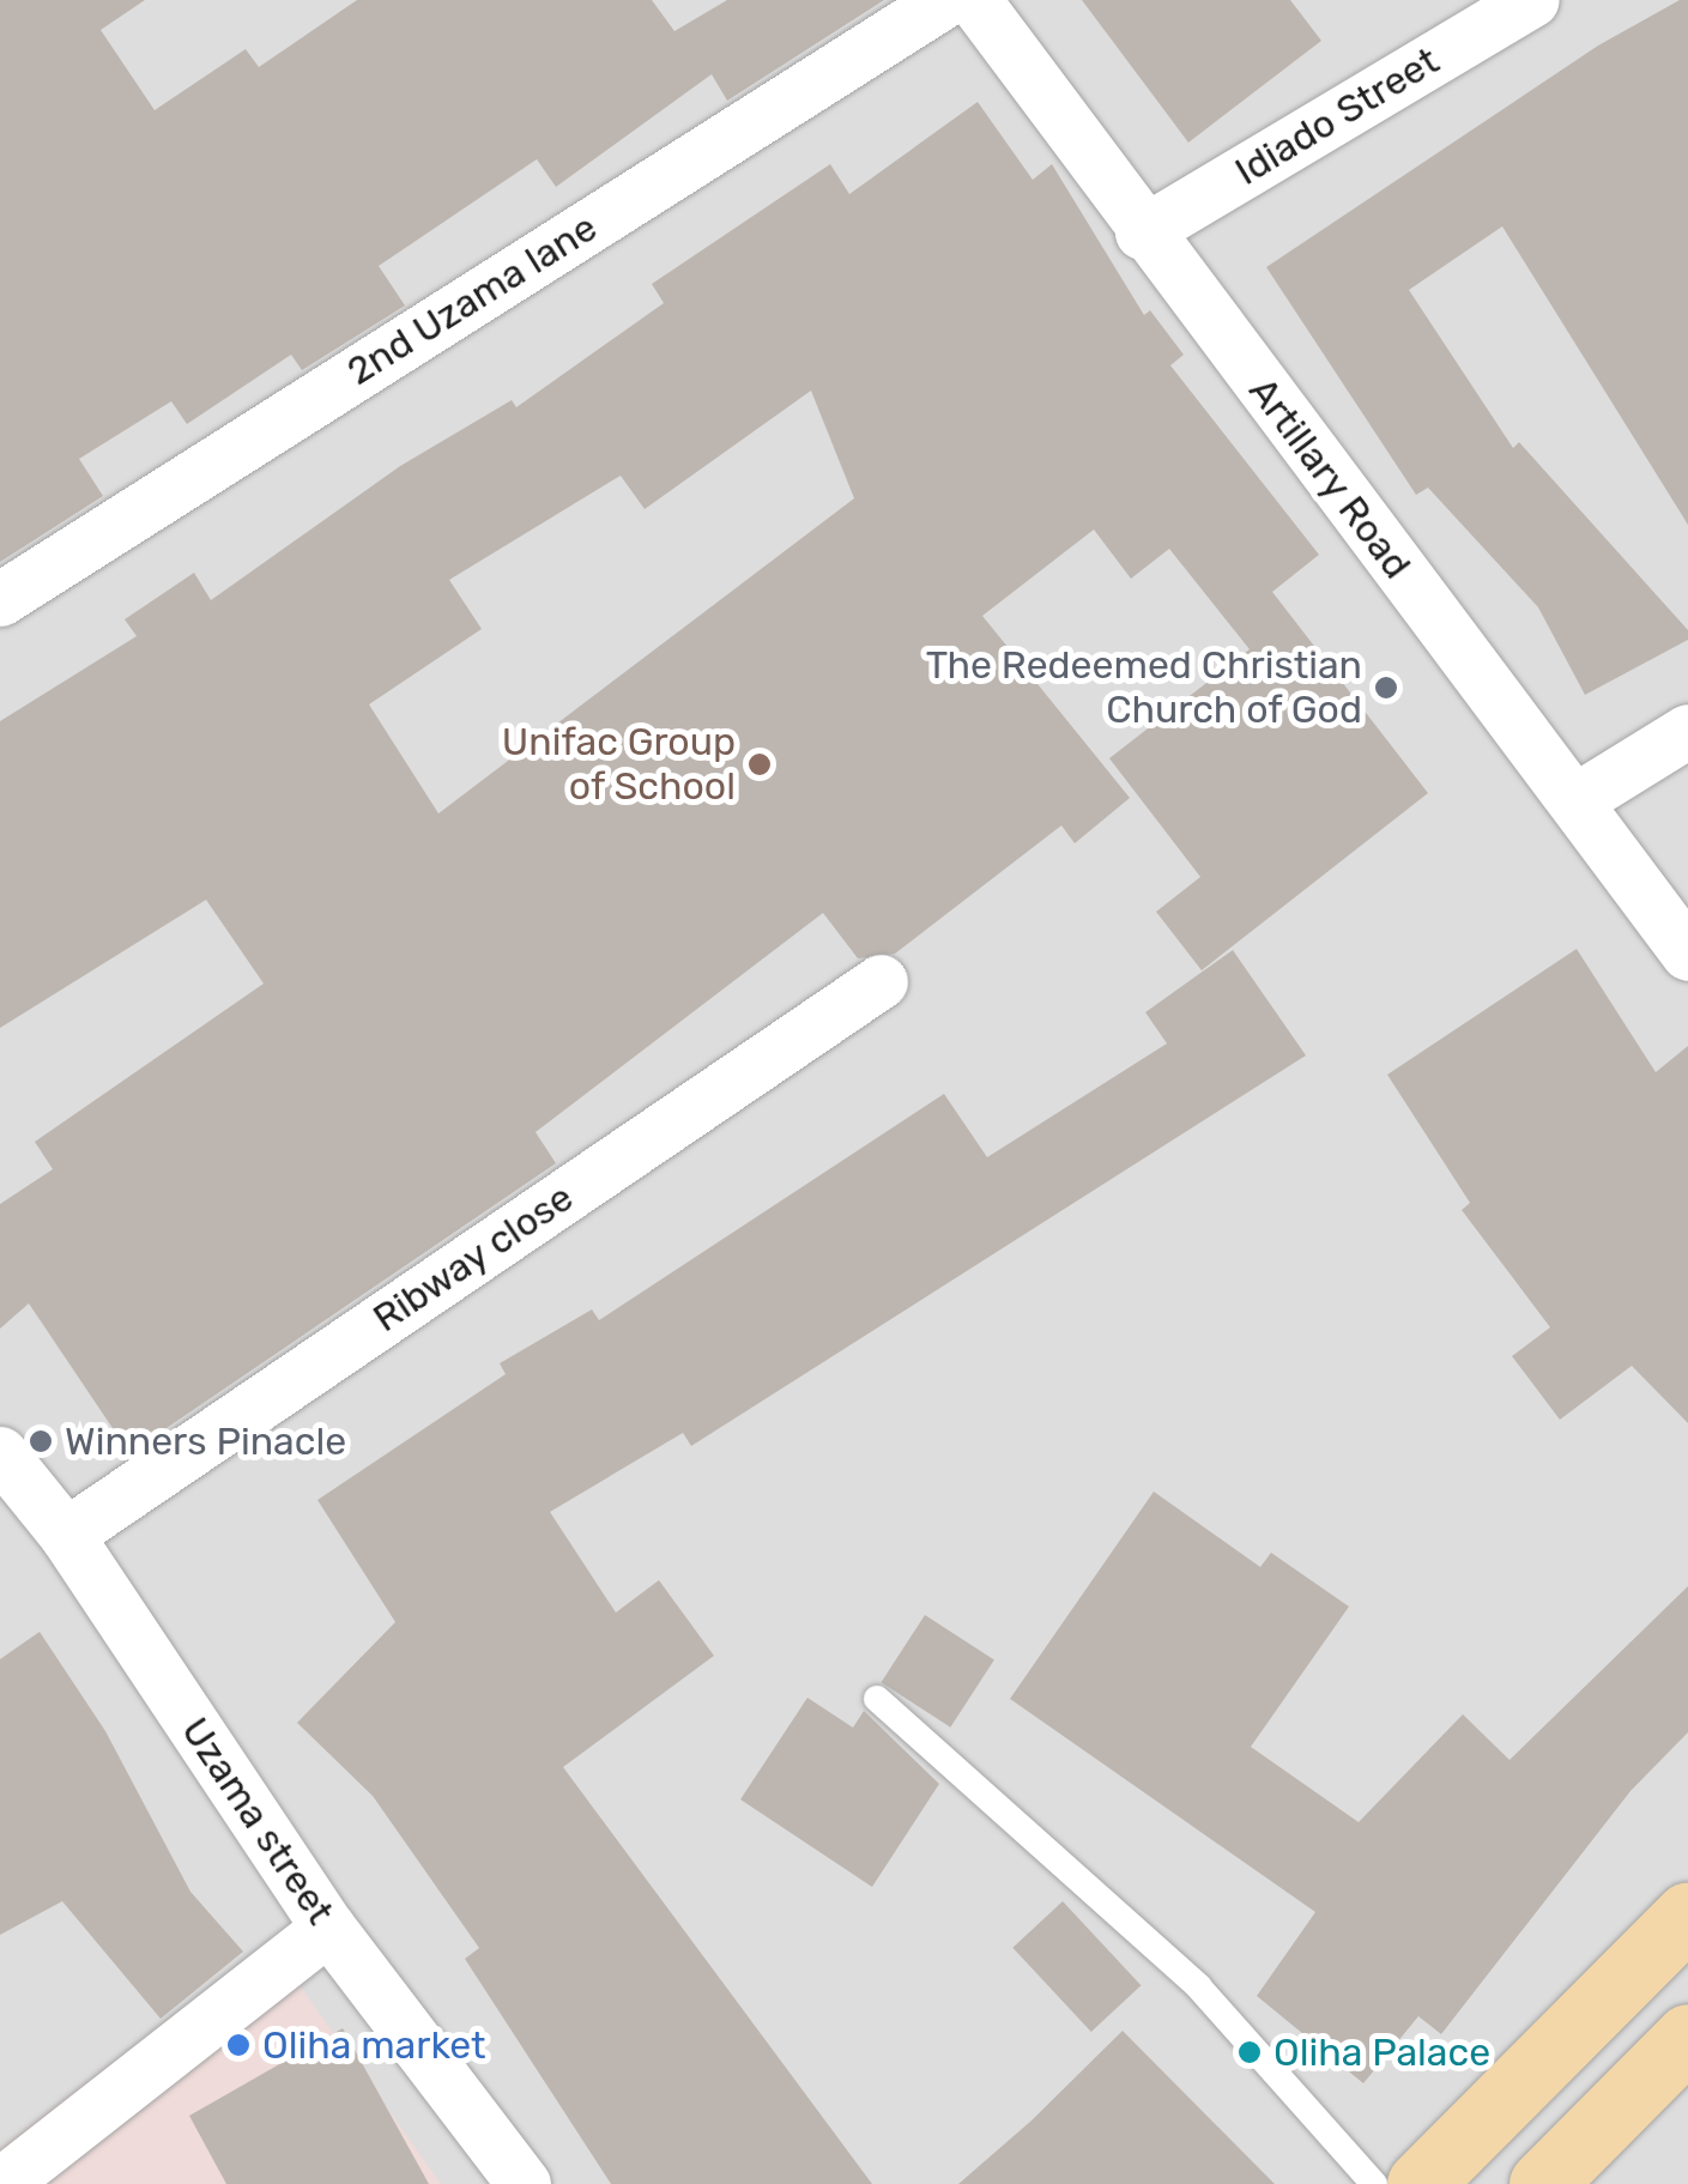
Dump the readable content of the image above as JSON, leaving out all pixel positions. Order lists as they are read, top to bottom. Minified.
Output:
{"streets":{"street":["Idiado Street","2nd Uzama lane","Artillary Road","Ribway close","Uzama street"]},"crossings":[["Idiado Street","Artillary Road"],["Ribway close","Uzama street"]],"places":["The Redeemed Christian Church of God","Unifac Group of School","Winners Pinacle","Oliha market","Oliha Palace"]}
